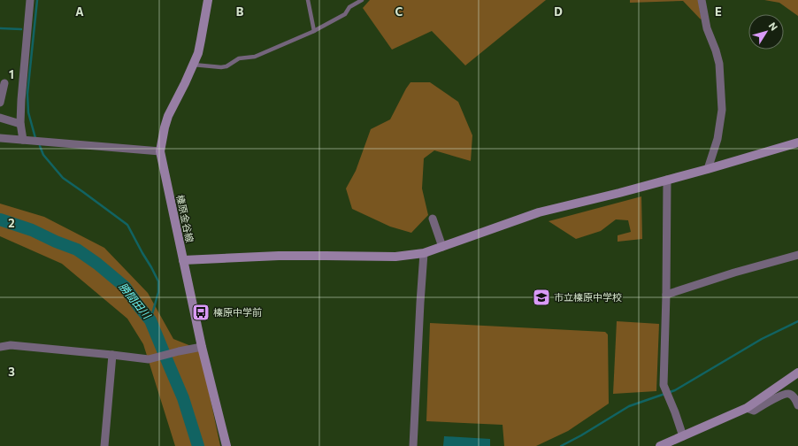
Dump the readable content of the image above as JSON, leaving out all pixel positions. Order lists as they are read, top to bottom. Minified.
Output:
{"streets":{"street":["榛原金谷線"]},"water":["勝間田川"],"places":{"school or university":["市立榛原中学校"],"bus stop":["榛原中学前"]},"north":"top right","grid":{"columns":["A","B","C","D","E"],"rows":["1","2","3"]}}
